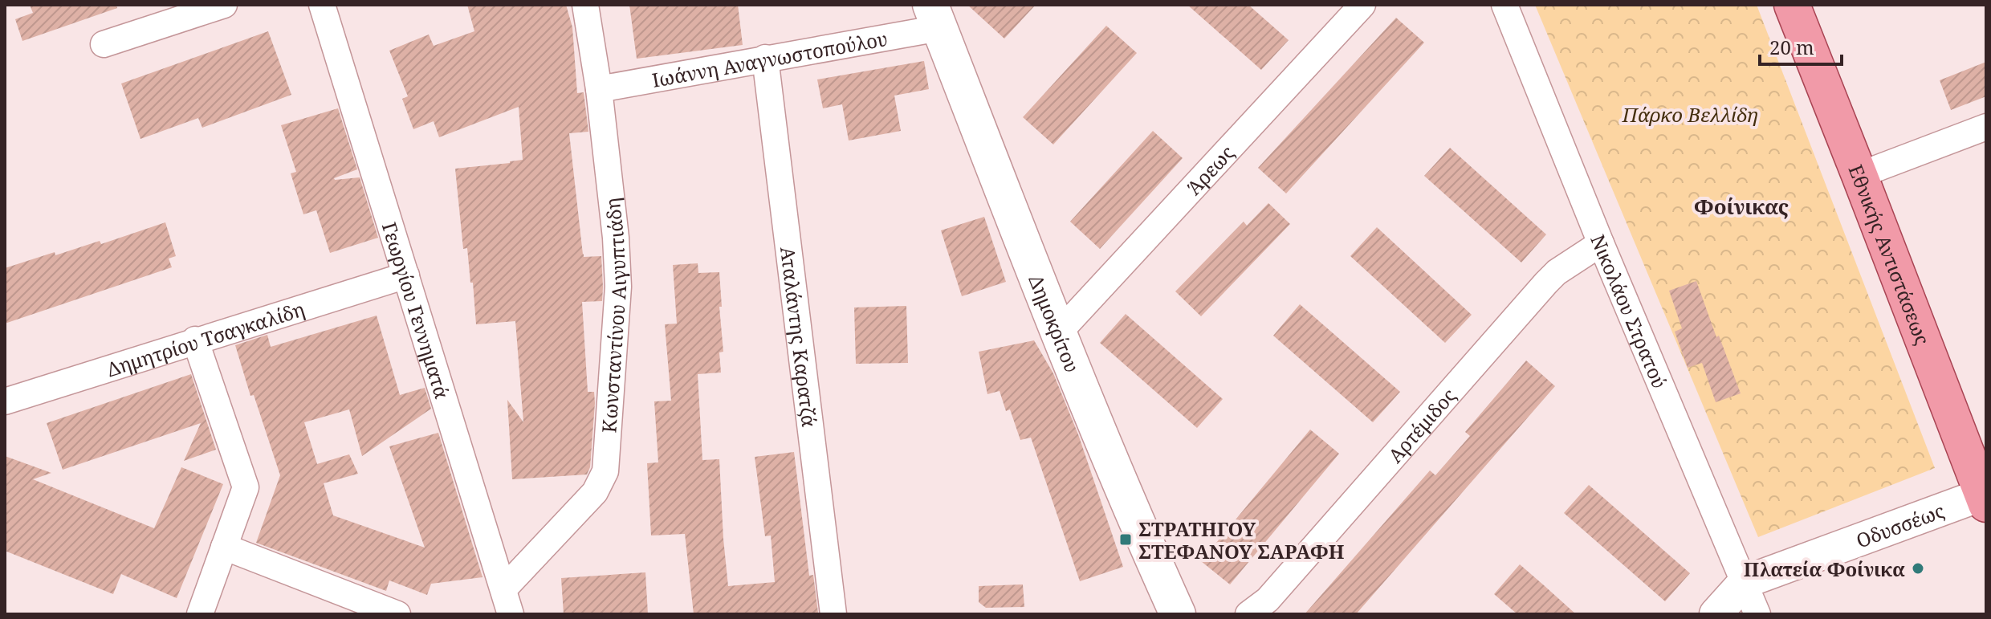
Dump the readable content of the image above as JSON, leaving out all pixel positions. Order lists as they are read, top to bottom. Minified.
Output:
{"streets":{"main road":["Εθνικής Αντιστάσεως","Δημοκρίτου"],"street":["Ιωάννη Αναγνωστοπούλου","Άρεως","Γεωργίου Γεννηματά","Νικολάου Στρατού","Κωνσταντίνου Αιγυπτιάδη","Αταλάντης Καρατζά","Δημητρίου Τσαγκαλίδη","Αρτέμιδος","Οδυσσέως"]},"crossings":[["Ιωάννη Αναγνωστοπούλου","Κωνσταντίνου Αιγυπτιάδη"],["Ιωάννη Αναγνωστοπούλου","Δημοκρίτου"],["Ιωάννη Αναγνωστοπούλου","Αταλάντης Καρατζά"],["Άρεως","Δημοκρίτου"],["Εθνικής Αντιστάσεως","Οδυσσέως"],["Γεωργίου Γεννηματά","Κωνσταντίνου Αιγυπτιάδη"],["Γεωργίου Γεννηματά","Δημητρίου Τσαγκαλίδη"],["Νικολάου Στρατού","Αρτέμιδος"],["Νικολάου Στρατού","Οδυσσέως"]],"districts":["Φοίνικας"],"parks":["Πάρκο Βελλίδη"],"places":{"transit":["ΣΤΡΑΤΗΓΟΥ ΣΤΕΦΑΝΟΥ ΣΑΡΑΦΗ"],"other":["Πλατεία Φοίνικα"]},"scale_bar":"20 m"}
